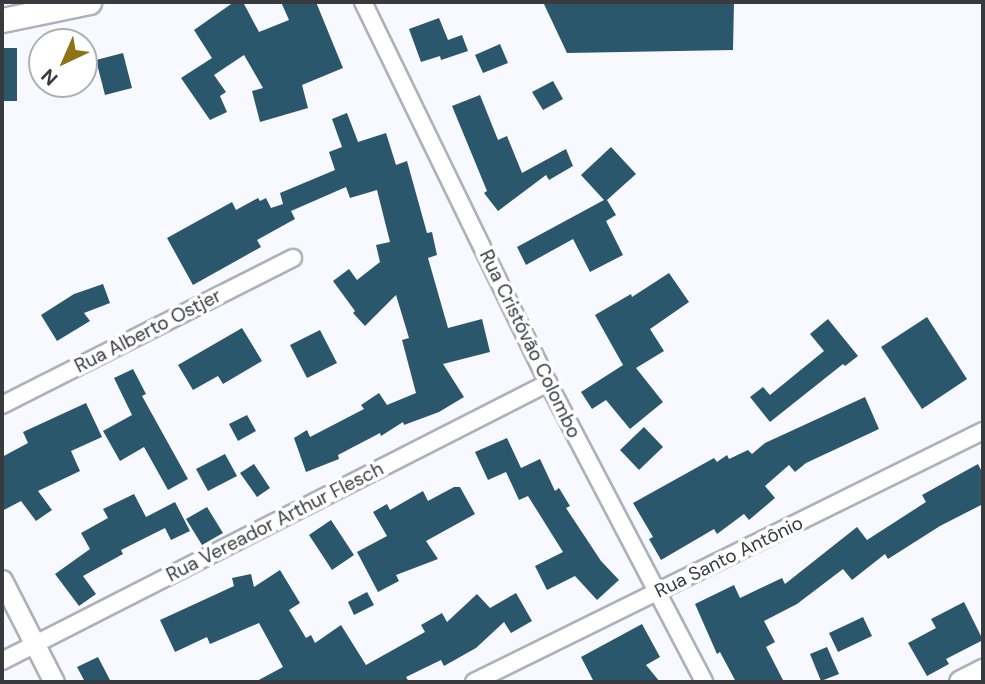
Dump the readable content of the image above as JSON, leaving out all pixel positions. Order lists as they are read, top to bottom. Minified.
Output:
{"streets":{"street":["Rua Alberto Ostjer","Rua Cristóvão Colombo","Rua Vereador Arthur Flesch","Rua Santo Antônio"]},"crossings":[["Rua Cristóvão Colombo","Rua Vereador Arthur Flesch"],["Rua Cristóvão Colombo","Rua Santo Antônio"]],"north":"bottom left"}
